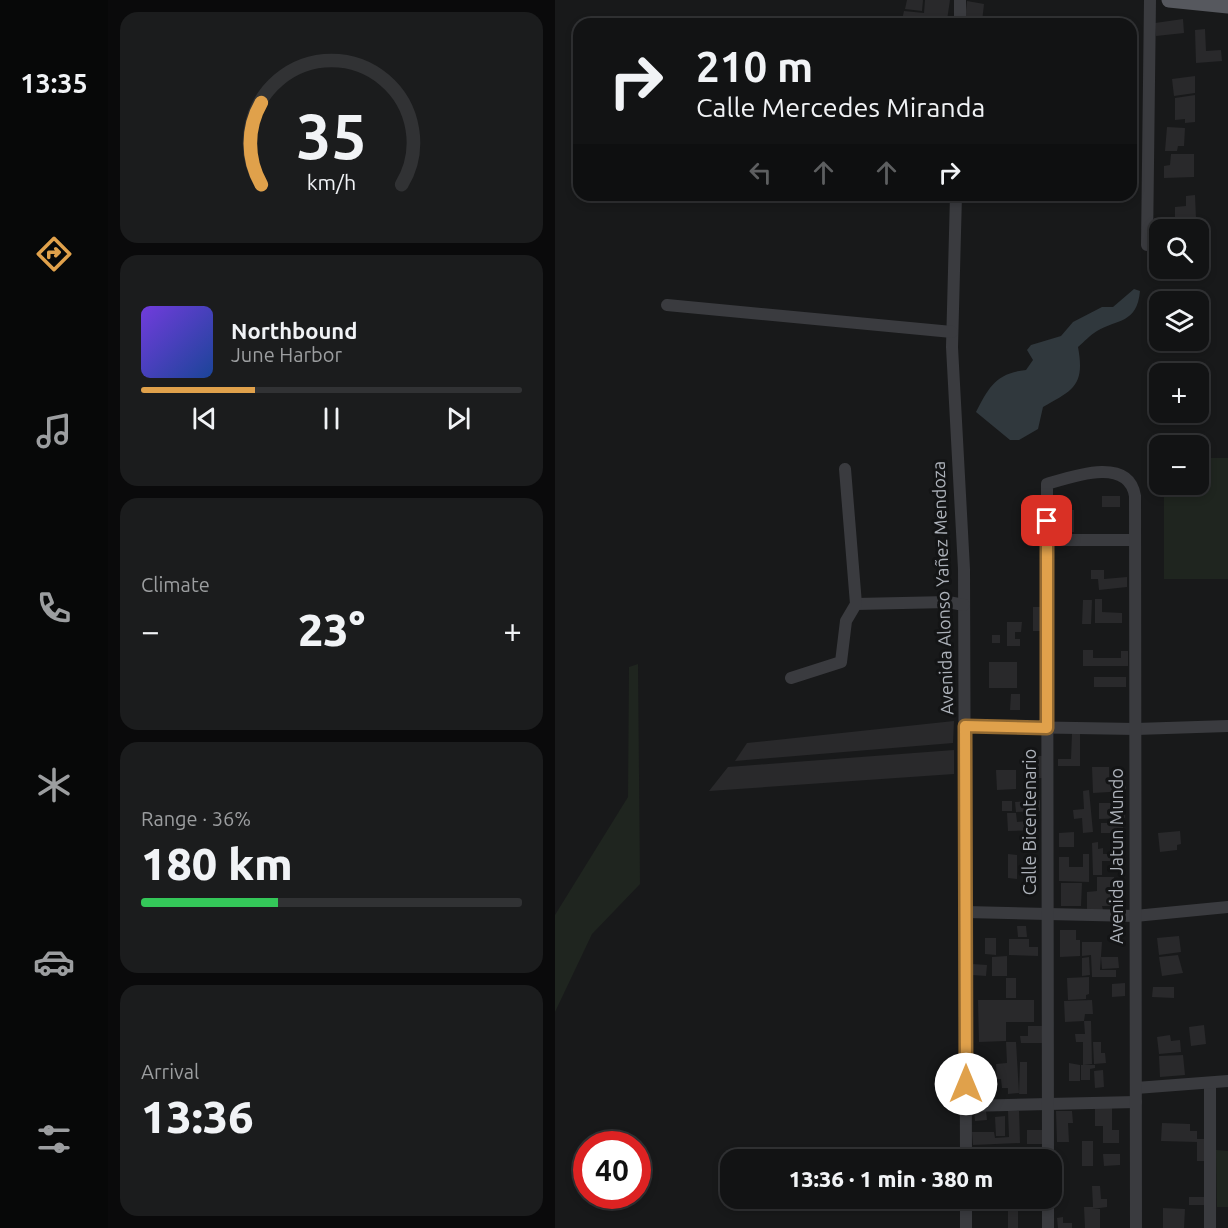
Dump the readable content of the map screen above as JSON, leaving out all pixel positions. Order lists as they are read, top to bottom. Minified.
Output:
{"streets":{"street":["Avenida Alonso Yañez Mendoza","Calle Bicentenario","Avenida Jatun Mundo"]},"crossings":[["Calle Bicentenario","Avenida Jatun Mundo"]],"page":{"tabs":"13:35","turn":["210 m","Calle Mercedes Miranda"],"map_buttons":["+","−"],"song":["Northbound","June Harbor"],"tile":["Climate",["Range · 36%","180 km"],["Arrival","13:36"]],"heat":["−","23°","+"],"limit":"40","trip":"13:36 · 1 min · 380 m","gauge":["35","km/h"]}}
